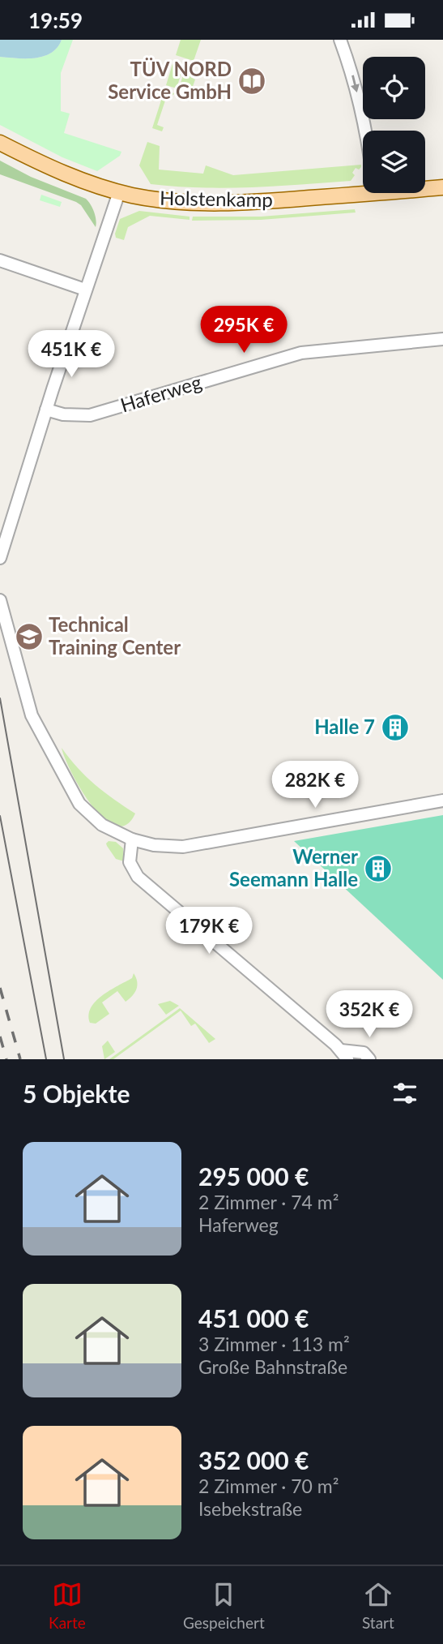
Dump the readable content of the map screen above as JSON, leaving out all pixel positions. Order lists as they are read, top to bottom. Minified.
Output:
{"streets":{"main road":["Holstenkamp"],"street":["Haferweg"]},"places":{"library":["TÜV NORD Service GmbH"],"school or university":["Technical Training Center"],"building":["Halle 7","Werner Seemann Halle"]},"page":{"status":"19:59","price":["295K €","451K €","282K €","179K €","352K €"],"heading":"5 Objekte","list":[{"name":"295 000 €","note":"2 Zimmer · 74 m² · Haferweg"},{"name":"451 000 €","note":"3 Zimmer · 113 m² · Große Bahnstraße"},{"name":"352 000 €","note":"2 Zimmer · 70 m² · Isebekstraße"}],"tabs":["Karte","Gespeichert","Start"]}}
